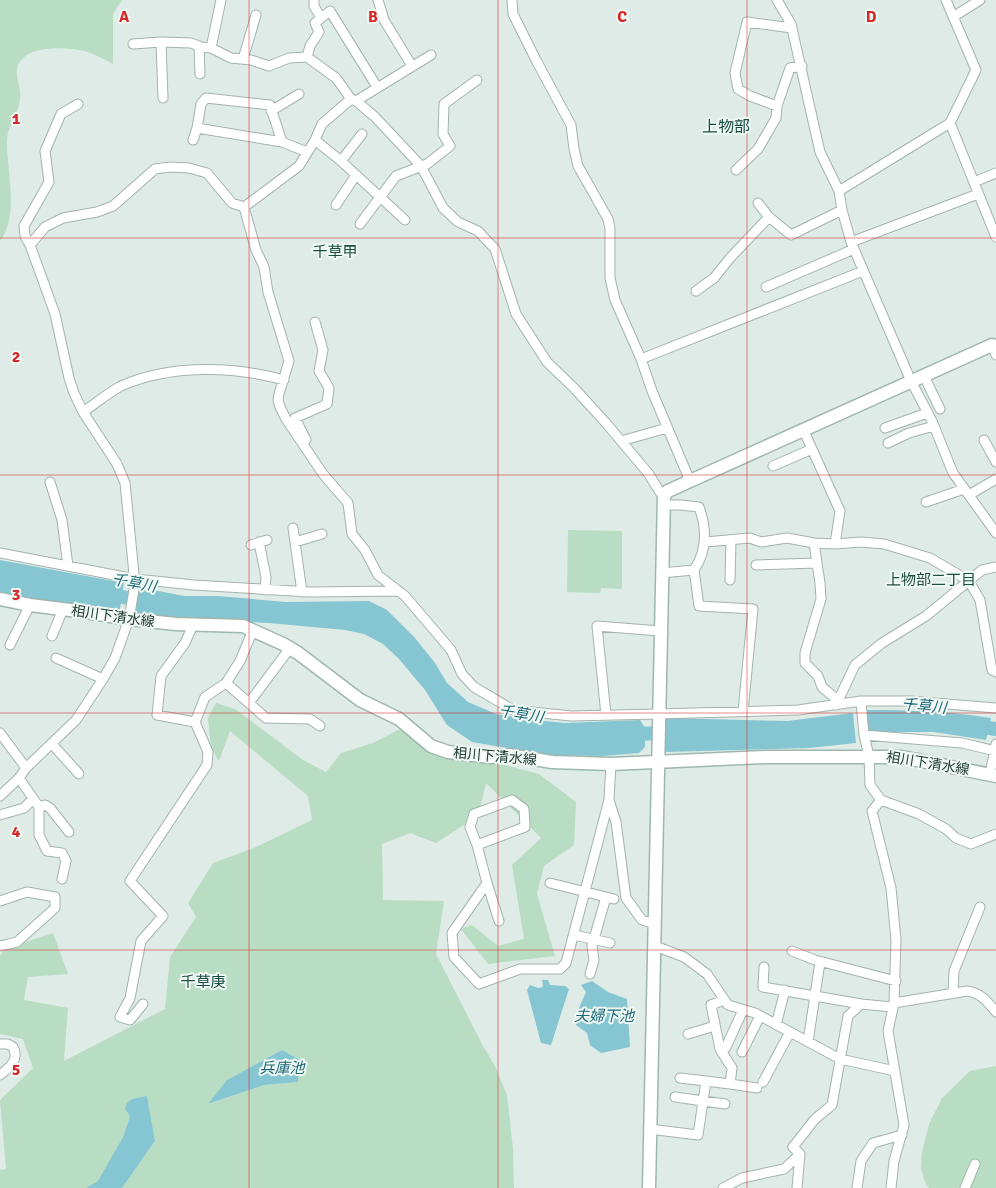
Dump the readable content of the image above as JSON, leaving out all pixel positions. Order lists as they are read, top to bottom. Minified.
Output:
{"streets":{"street":["相川下清水線"]},"districts":["上物部","千草甲","上物部二丁目","千草庚"],"water":["千草川","夫婦下池","兵庫池"],"grid":{"columns":["A","B","C","D"],"rows":["1","2","3","4","5"]}}
